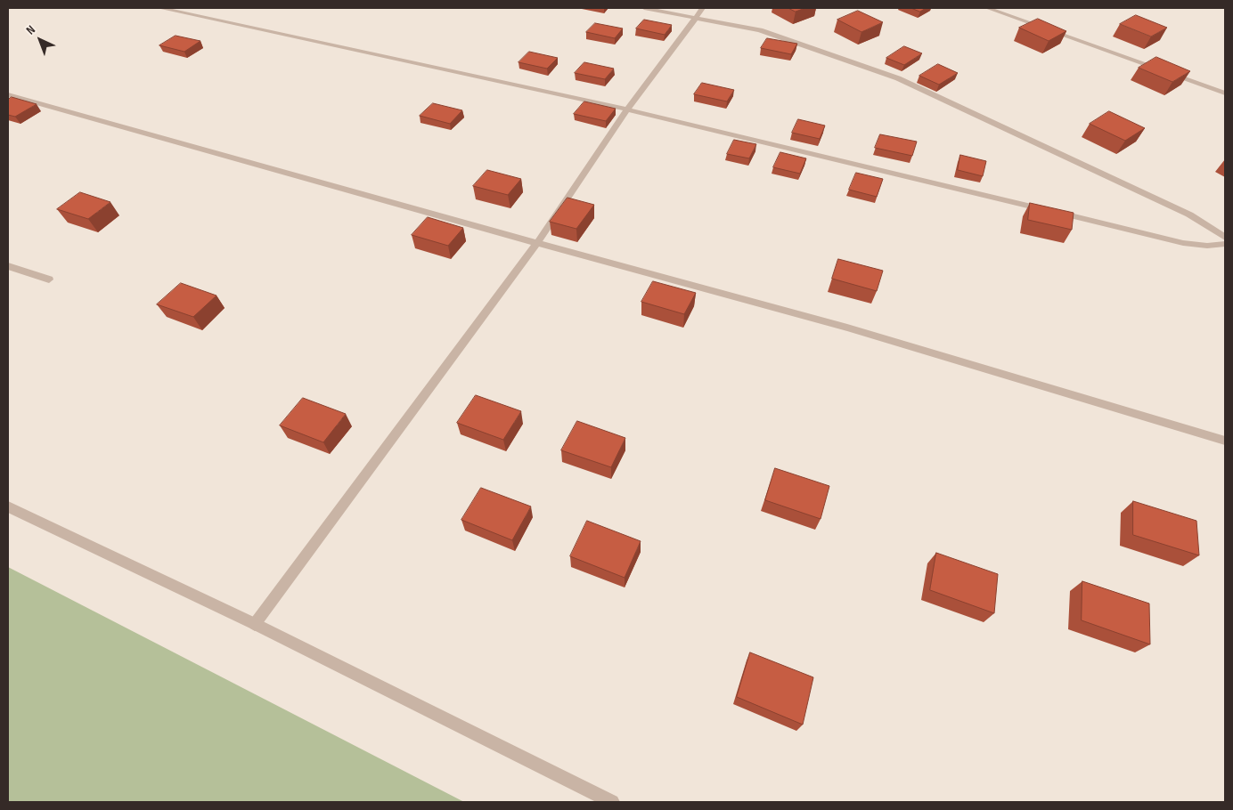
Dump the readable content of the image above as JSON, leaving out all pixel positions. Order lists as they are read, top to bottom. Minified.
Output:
{"north":"top left"}
